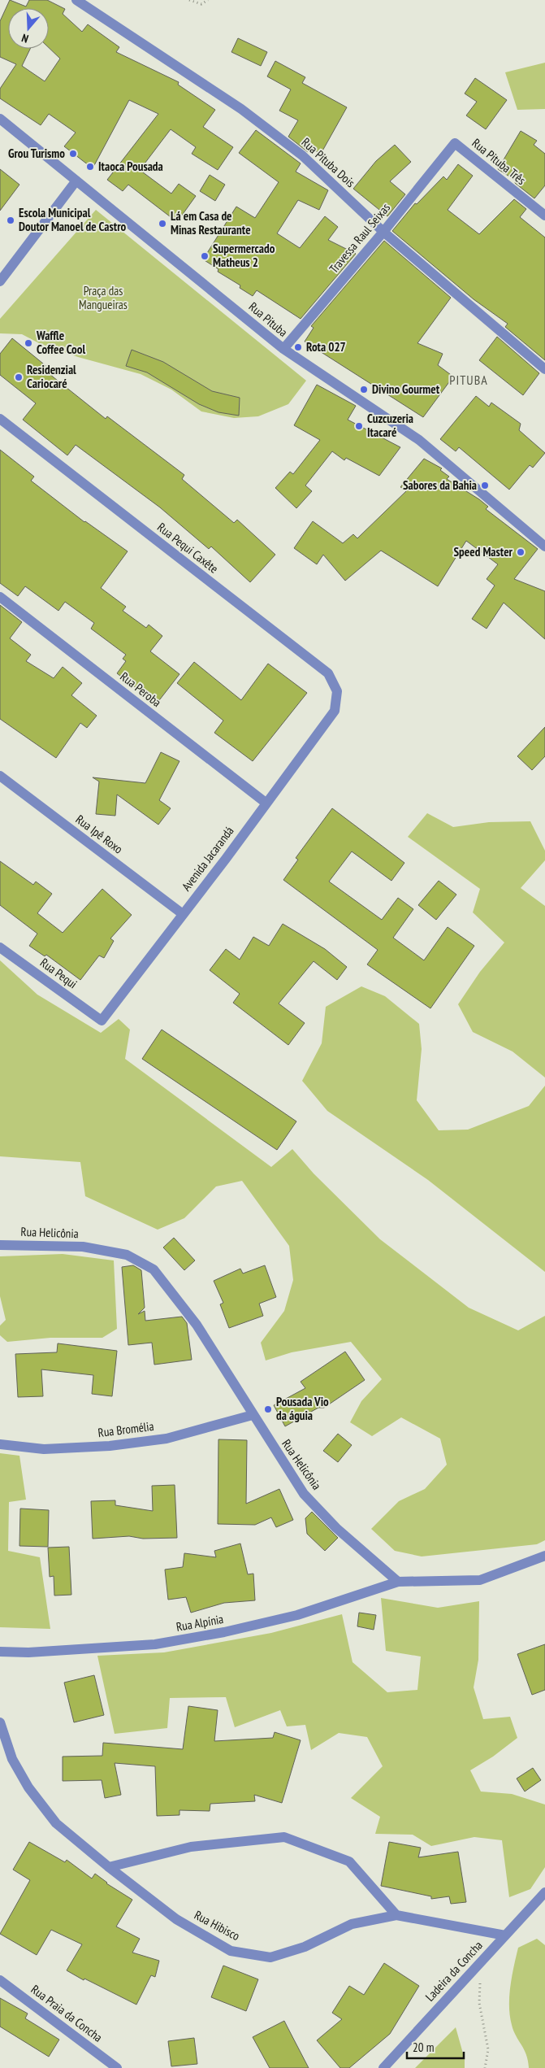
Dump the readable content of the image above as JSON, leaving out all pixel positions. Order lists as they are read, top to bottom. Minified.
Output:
{"streets":{"street":["Rua Pituba Três","Rua Pituba Dois","Travessa Raul Seixas","Rua Pituba","Rua Pequi Caxête","Rua Peroba","Rua Ipê Roxo","Avenida Jacarandá","Rua Pequi","Rua Helicônia","Rua Bromélia","Rua Alpínia","Rua Hibisco","Ladeira da Concha","Rua Praia da Concha"]},"crossings":[["Rua Pituba Três","Travessa Raul Seixas"],["Rua Pituba Dois","Travessa Raul Seixas"],["Travessa Raul Seixas","Rua Pituba"],["Rua Pequi Caxête","Avenida Jacarandá"],["Rua Peroba","Avenida Jacarandá"],["Rua Ipê Roxo","Avenida Jacarandá"],["Avenida Jacarandá","Rua Pequi"],["Rua Helicônia","Rua Bromélia"],["Rua Helicônia","Rua Alpínia"],["Rua Hibisco","Ladeira da Concha"]],"districts":["PITUBA"],"parks":["Praça das Mangueiras"],"places":["Grou Turismo","Itaoca Pousada","Escola Municipal Doutor Manoel de Castro","Lá em Casa de Minas Restaurante","Supermercado Matheus 2","Waffle Coffee Cool","Rota 027","Residenzial Cariocaré","Divino Gourmet","Cuzcuzeria Itacaré","Sabores da Bahia","Speed Master","Pousada Vio da águia"],"scale_bar":"20 m","north":"bottom"}
